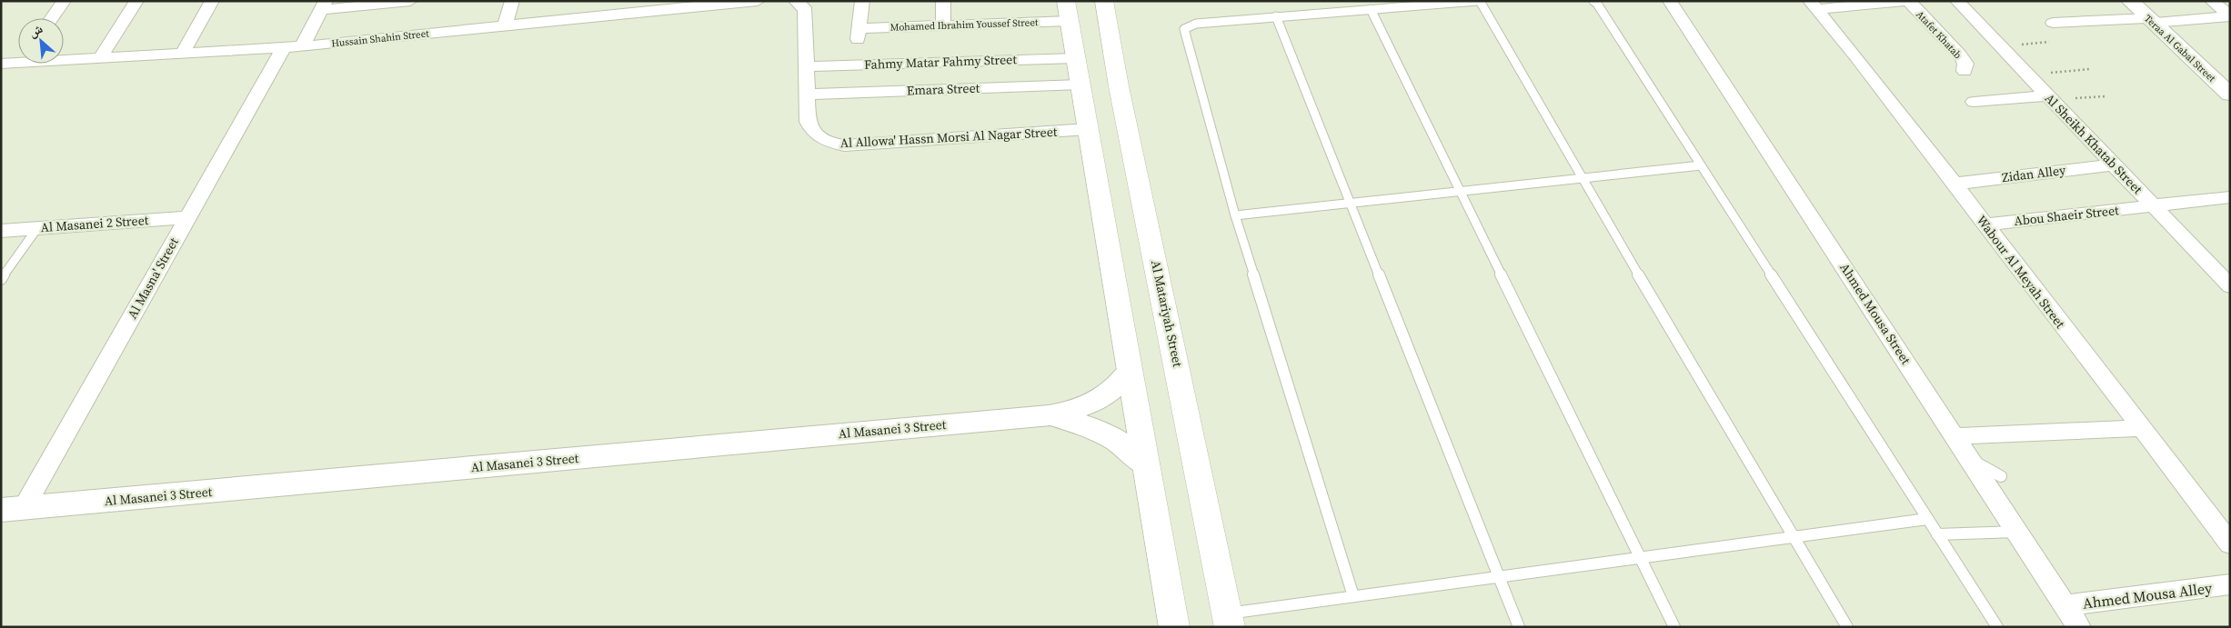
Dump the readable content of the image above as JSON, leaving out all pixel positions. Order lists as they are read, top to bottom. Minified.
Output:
{"streets":{"main road":["Al Matariyah Street"],"street":["Mohamed Ibrahim Youssef Street","Atafet Khatab","Hussain Shahin Street","Teraa Al Gabal Street","Fahmy Matar Fahmy Street","Emara Street","Al Allowa' Hassn Morsi Al Nagar Street","Al Sheikh Khatab Street","Zidan Alley","Abou Shaeir Street","Al Masanei 2 Street","Wabour Al Meyah Street","Al Masna' Street","Ahmed Mousa Street","Al Masanei 3 Street","Ahmed Mousa Alley"]},"crossings":[["Atafet Khatab","Wabour Al Meyah Street"],["Hussain Shahin Street","Al Masna' Street"],["Fahmy Matar Fahmy Street","Al Allowa' Hassn Morsi Al Nagar Street"],["Emara Street","Al Allowa' Hassn Morsi Al Nagar Street"],["Al Sheikh Khatab Street","Zidan Alley"],["Al Sheikh Khatab Street","Abou Shaeir Street"],["Zidan Alley","Wabour Al Meyah Street"],["Abou Shaeir Street","Wabour Al Meyah Street"],["Al Masanei 2 Street","Al Masna' Street"],["Al Masna' Street","Al Masanei 3 Street"],["Ahmed Mousa Street","Ahmed Mousa Alley"]],"north":"top left"}
